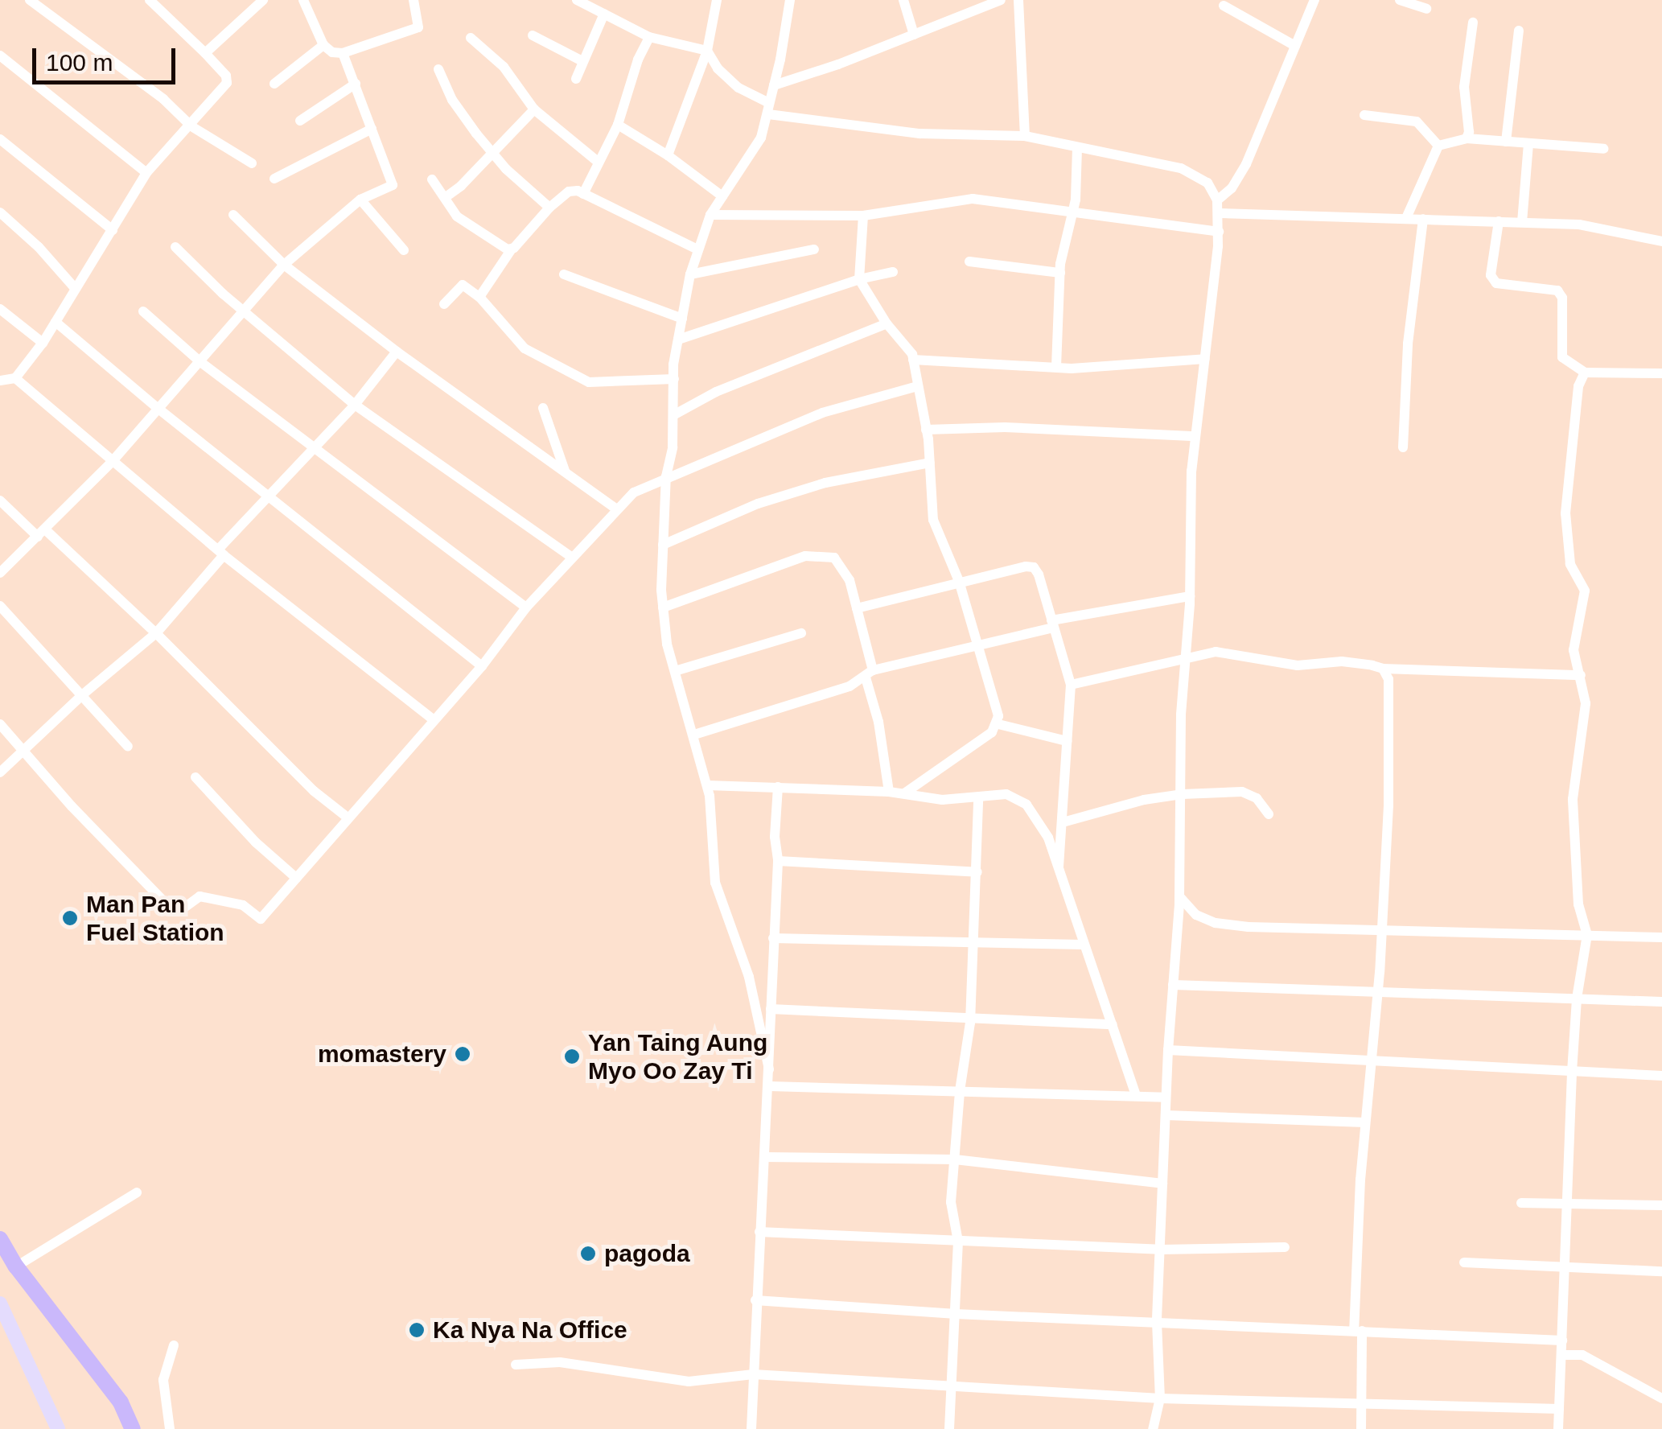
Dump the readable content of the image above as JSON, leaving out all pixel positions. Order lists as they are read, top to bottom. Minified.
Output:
{"places":["Man Pan Fuel Station","momastery","Yan Taing Aung Myo Oo Zay Ti","pagoda","Ka Nya Na Office"],"scale_bar":"100 m"}
